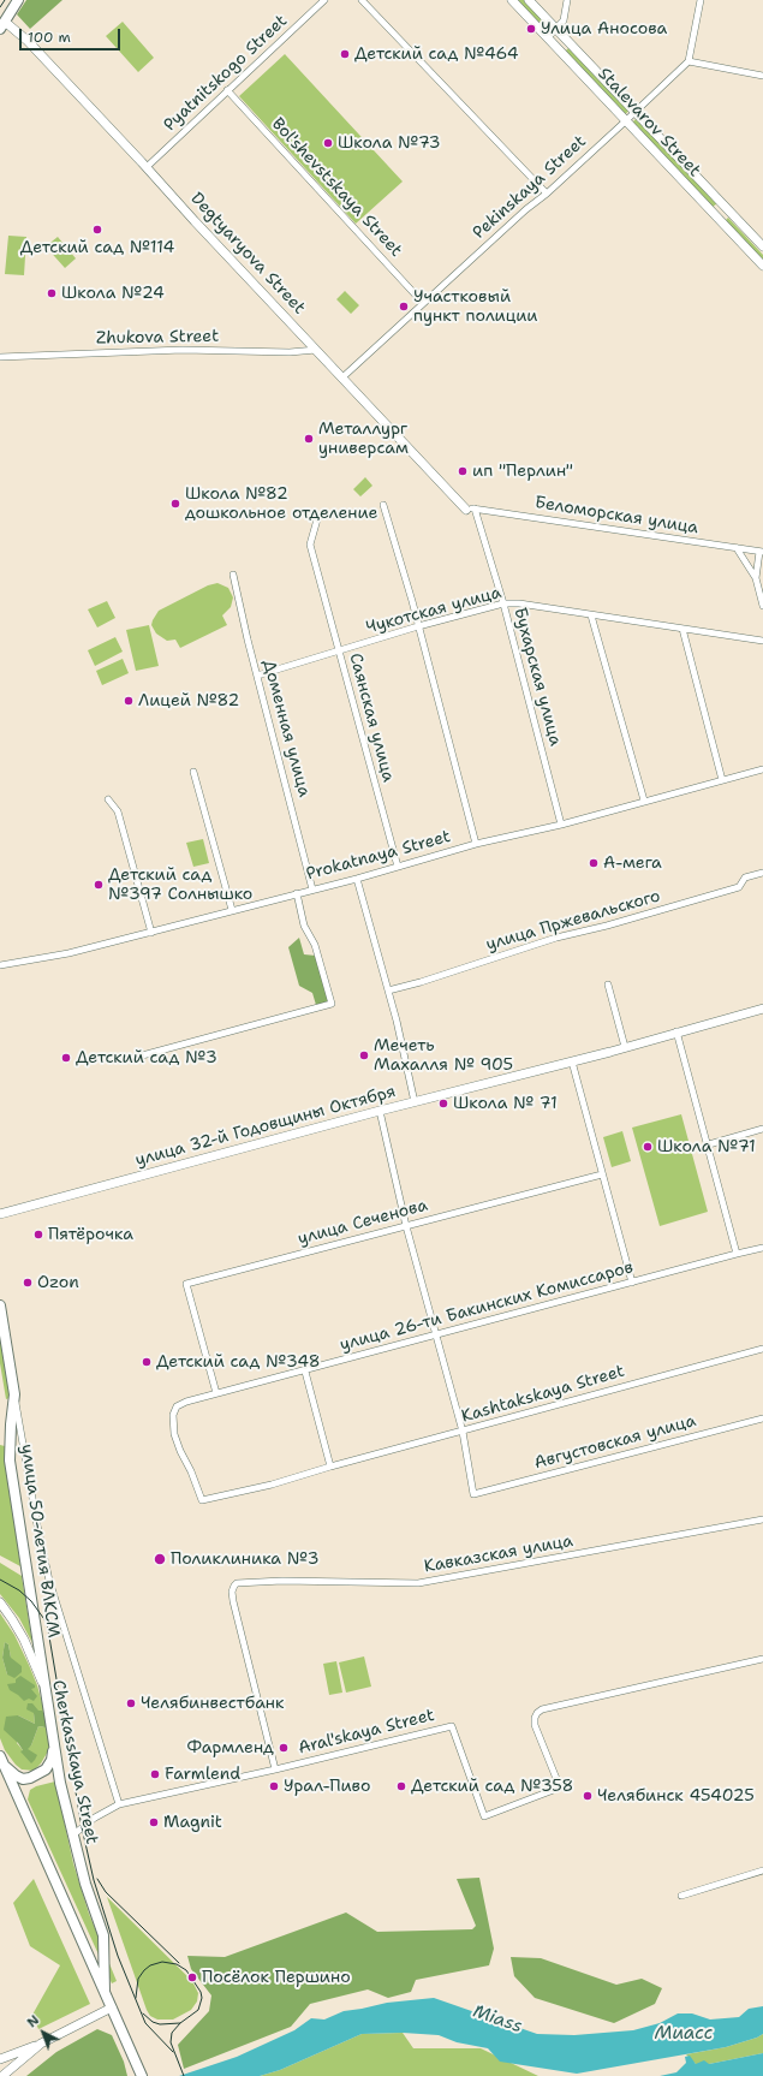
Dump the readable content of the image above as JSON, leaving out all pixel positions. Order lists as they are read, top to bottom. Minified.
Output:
{"streets":{"main road":["улица 50-летия ВЛКСМ","Cherkasskaya Street"],"street":["Pyatnitskogo Street","Stalevarov Street","Bol'shevstskaya Street","Pekinskaya Street","Degtyaryova Street","Zhukova Street","Беломорская улица","Чукотская улица","Бухарская улица","Саянская улица","Доменная улица","Prokatnaya Street","улица Пржевальского","улица 32-й Годовщины Октября","улица Сеченова","улица 26-ти Бакинских Комиссаров","Kashtakskaya Street","Августовская улица","Кавказская улица","Aral'skaya Street"]},"crossings":[["Pyatnitskogo Street","Bol'shevstskaya Street"],["Pyatnitskogo Street","Degtyaryova Street"],["Stalevarov Street","Pekinskaya Street"],["Bol'shevstskaya Street","Pekinskaya Street"],["Pekinskaya Street","Degtyaryova Street"],["Degtyaryova Street","Zhukova Street"],["Degtyaryova Street","Беломорская улица"],["Degtyaryova Street","Бухарская улица"],["Беломорская улица","Бухарская улица"],["Чукотская улица","Бухарская улица"],["Чукотская улица","Саянская улица"],["Чукотская улица","Доменная улица"],["Бухарская улица","Prokatnaya Street"],["Саянская улица","Prokatnaya Street"],["Доменная улица","Prokatnaya Street"],["улица Сеченова","улица 26-ти Бакинских Комиссаров"],["улица 26-ти Бакинских Комиссаров","Kashtakskaya Street"],["Kashtakskaya Street","Августовская улица"],["улица 50-летия ВЛКСМ","Cherkasskaya Street"],["Кавказская улица","Aral'skaya Street"],["Aral'skaya Street","Cherkasskaya Street"]],"water":["Miass","Миасс"],"places":["Улица Аносова","Детский сад №464","Школа №73","Детский сад №114","Школа №24","Участковый пункт полиции","Металлург универсам","ип \"Перлин\"","Школа №82 дошкольное отделение","Лицей №82","А-мега","Детский сад №397 Солнышко","Мечеть Махалля № 905","Детский сад №3","Школа № 71","Школа №71","Пятёрочка","Ozon","Детский сад №348","Поликлиника №3","Челябинвестбанк","Фармленд","Farmlend","Урал-Пиво","Детский сад №358","Челябинск 454025","Magnit","Посёлок Першино"],"scale_bar":"100 m","north":"top left"}
